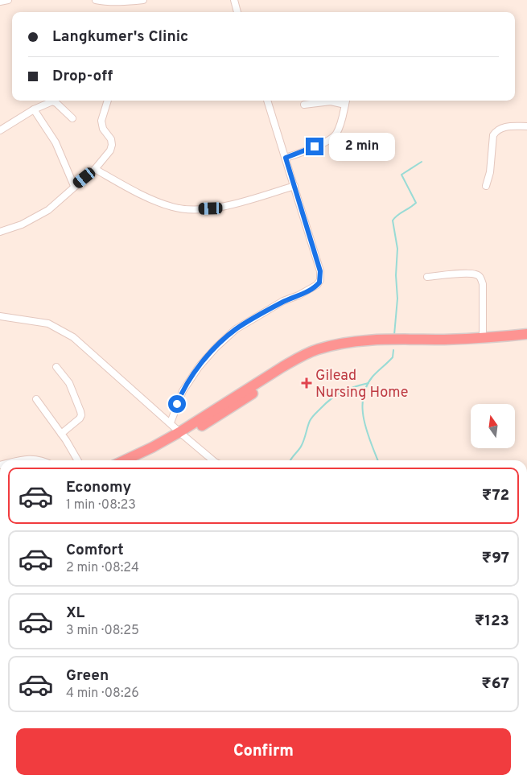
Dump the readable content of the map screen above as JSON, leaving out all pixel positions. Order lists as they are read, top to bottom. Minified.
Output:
{"places":{"health":["Gilead Nursing Home"]},"north":"top","page":{"banner":["Langkumer's Clinic","Drop-off"],"bubble":"2 min","list":[{"name":"Economy","note":"1 min · 08:23","value":"₹72"},{"name":"Comfort","note":"2 min · 08:24","value":"₹97"},{"name":"XL","note":"3 min · 08:25","value":"₹123"},{"name":"Green","note":"4 min · 08:26","value":"₹67"}],"buttons":"Confirm"}}
